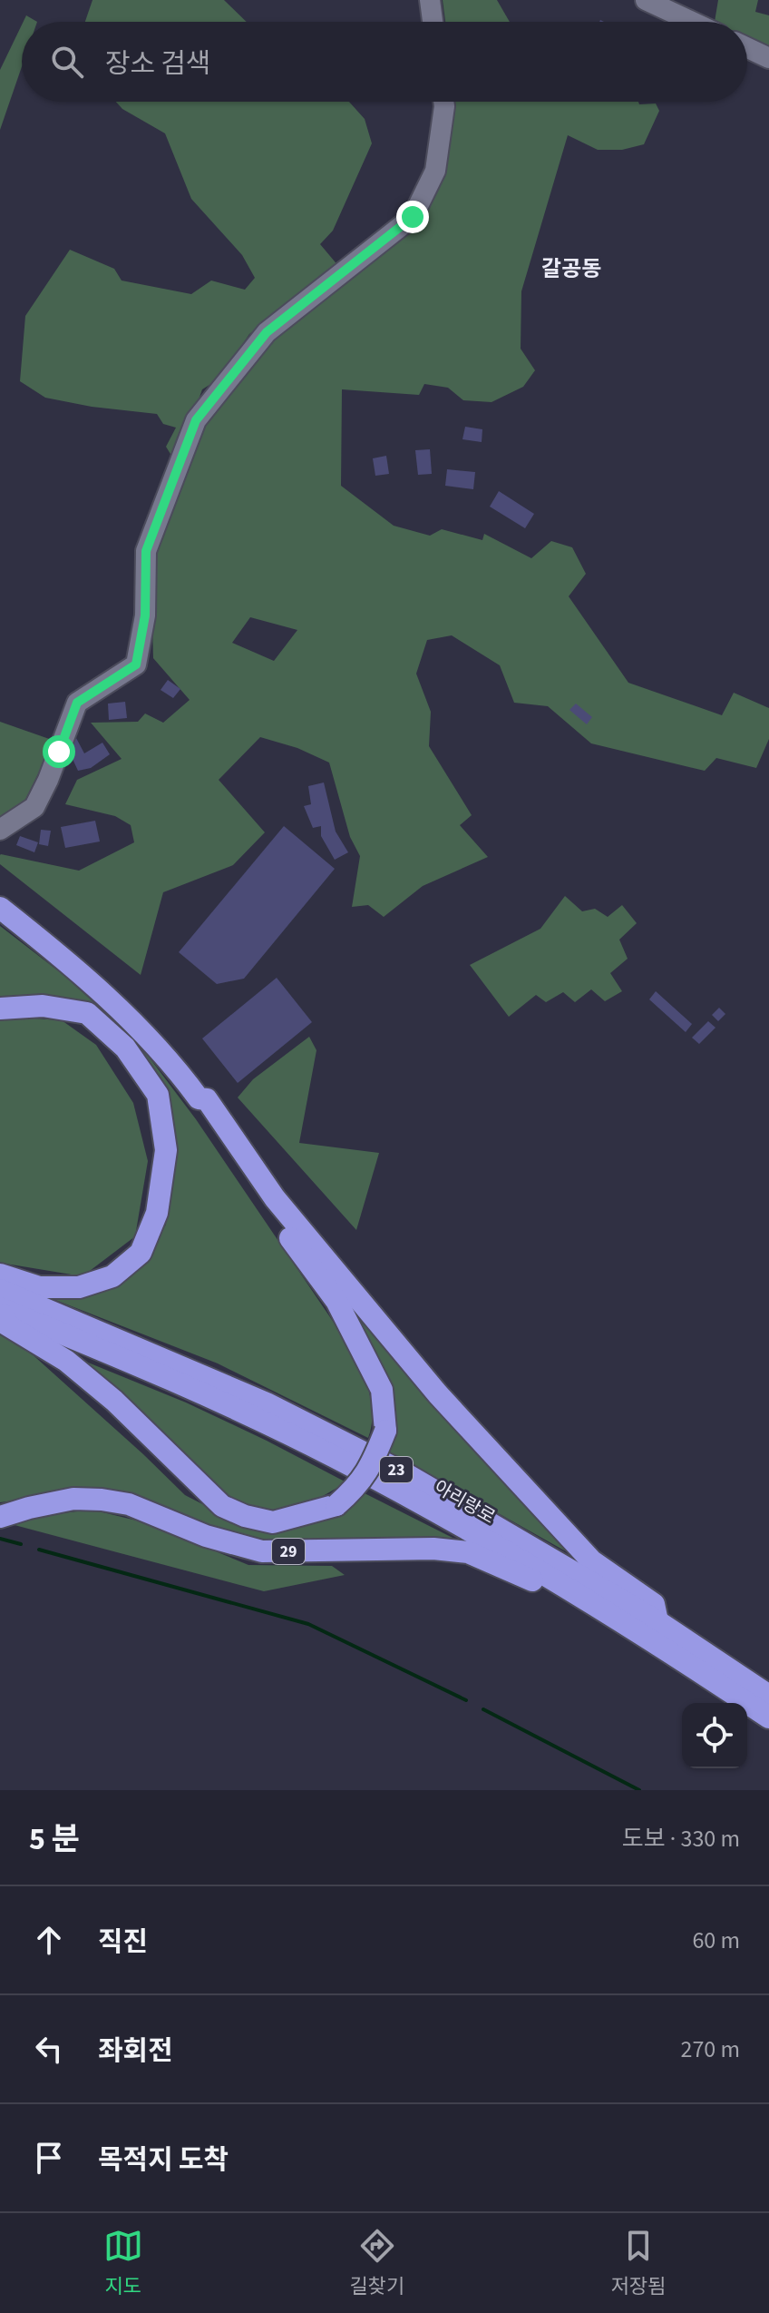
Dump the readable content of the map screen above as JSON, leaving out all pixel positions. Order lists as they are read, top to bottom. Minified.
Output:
{"streets":{"highway":["23","아리랑로","29"]},"crossings":[["아리랑로","29"]],"districts":["갈공동"],"page":{"search":"장소 검색","heading":["5 분","도보 · 330 m"],"list":[["직진","60 m"],["좌회전","270 m"],"목적지 도착"],"nav":["지도","길찾기","저장됨"]}}
